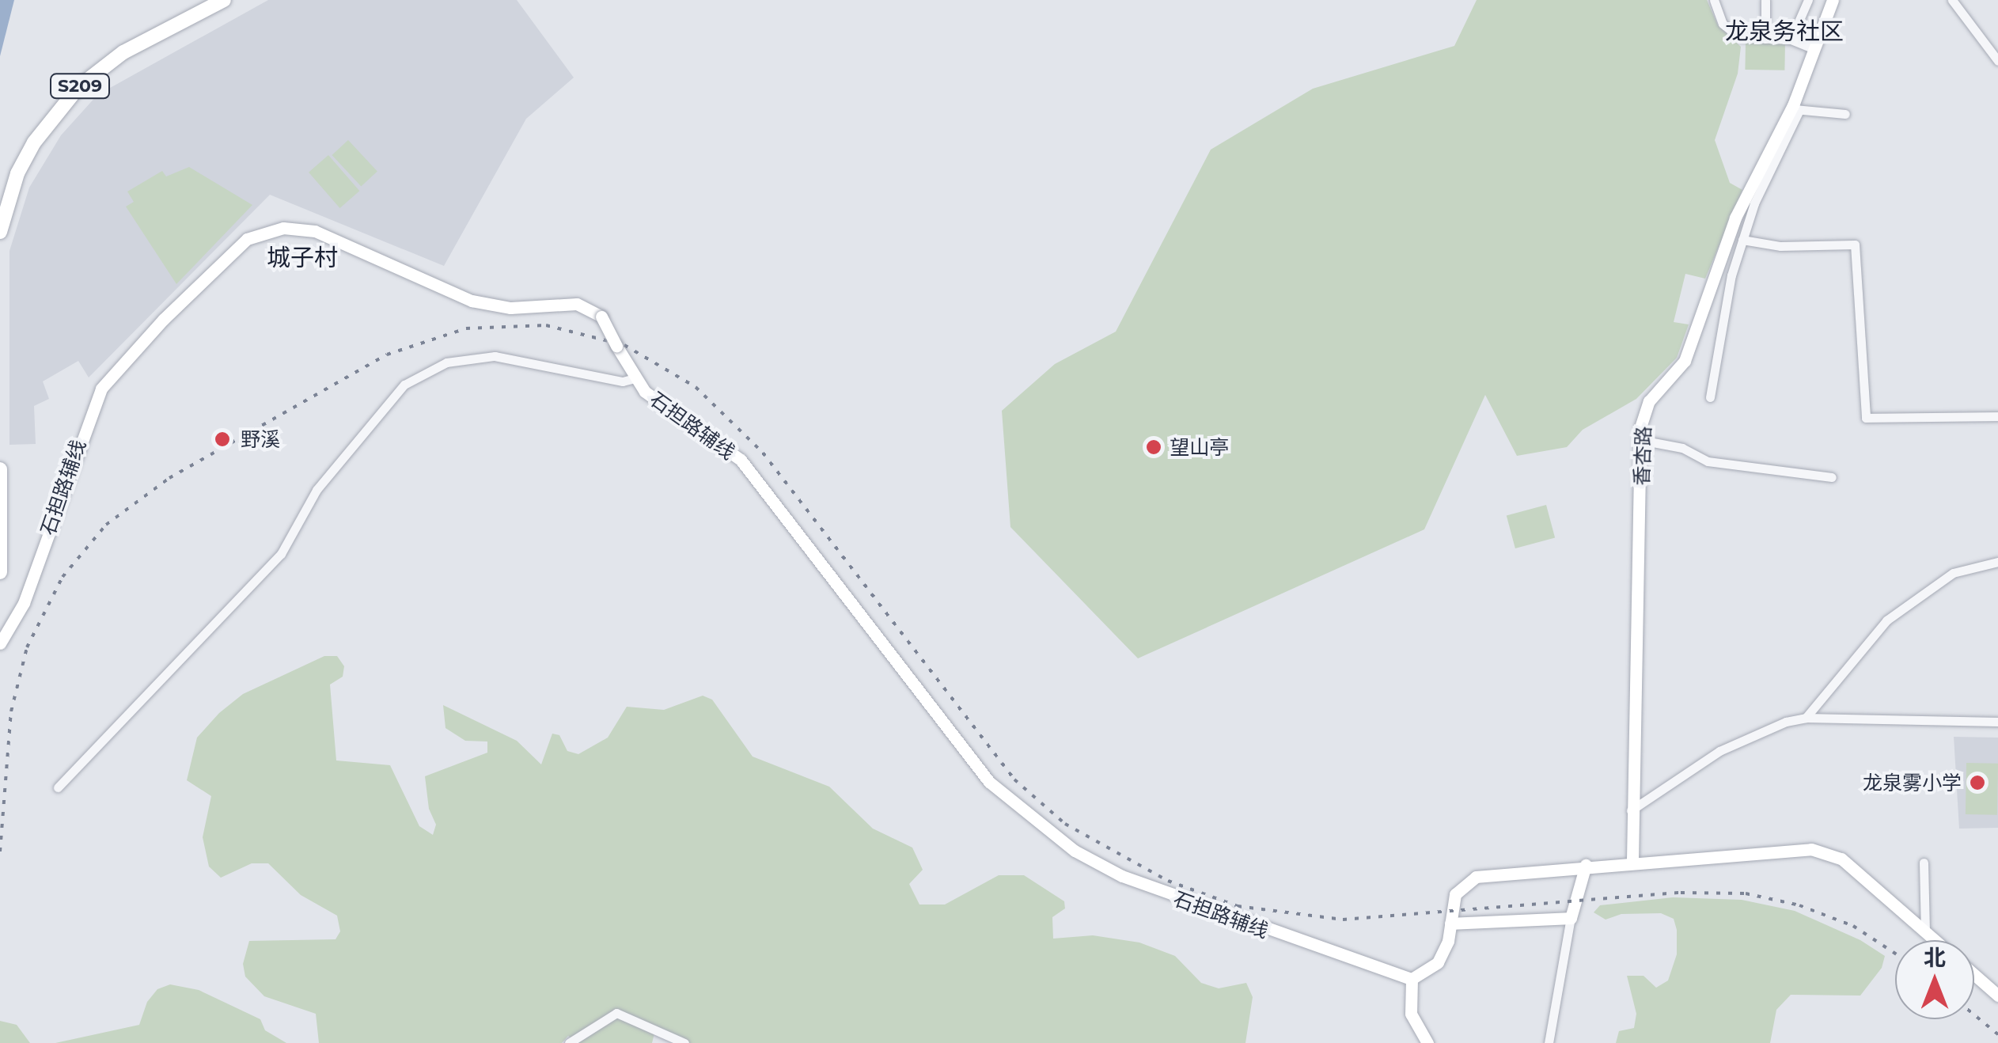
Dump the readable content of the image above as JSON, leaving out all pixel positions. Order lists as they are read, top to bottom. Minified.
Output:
{"streets":{"main road":["S209","石担路辅线","香杏路"]},"districts":["龙泉务社区","城子村"],"places":["野溪","望山亭","龙泉雾小学"],"north":"top"}
